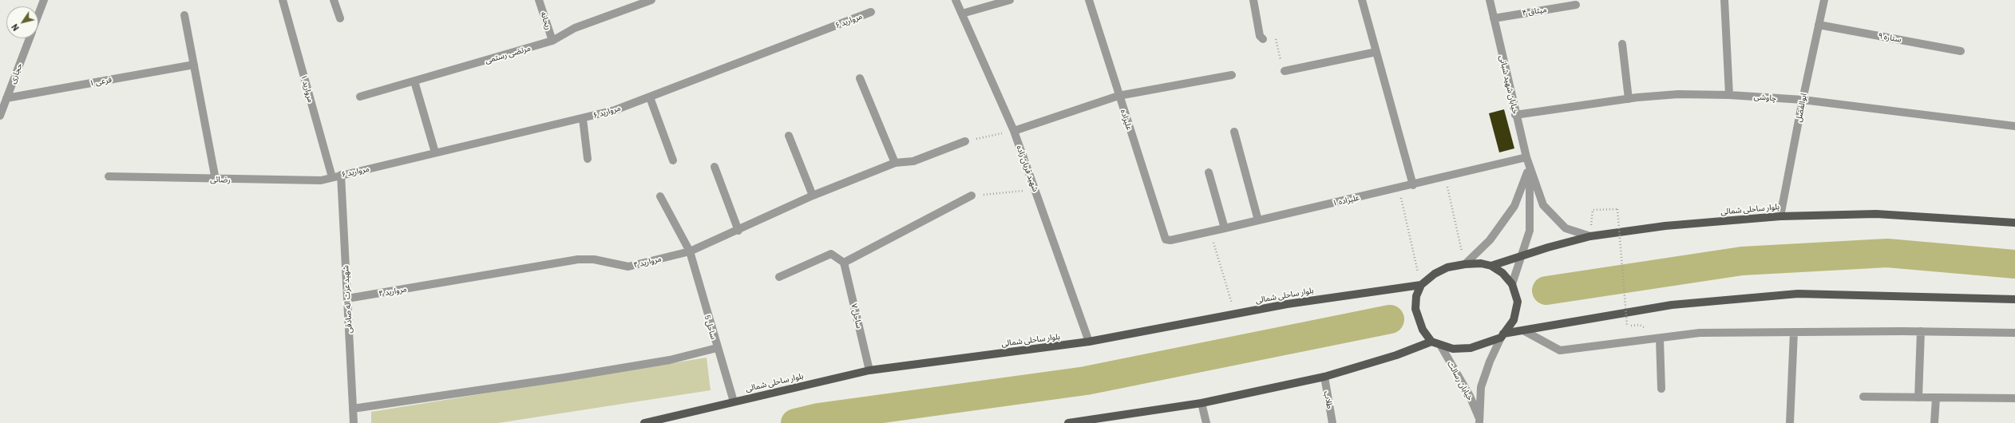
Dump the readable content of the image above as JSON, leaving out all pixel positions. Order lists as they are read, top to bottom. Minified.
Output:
{"streets":{"main road":["بلوار ساحلی شمالی"],"street":["میثاق ۴","ریحانه","مروارید ۶","ستاره ۹","مرتضی رستمی","حجازی","فرعی ۱","خیابان شهید شبانی","مروارید ۱","چاوشی","ابوالفضل","علیزاده","شهید قربان زاده","رضائی","علیزاده ۱","مروارید ۴","شهید عزت اله صادقی","ساحل ۷","ساحل 5","خیابان رسالت","طلاب"]},"crossings":[["میثاق ۴","خیابان شهید شبانی"],["ریحانه","مرتضی رستمی"],["مروارید ۶","مروارید ۱"],["مروارید ۶","رضائی"],["مروارید ۶","شهید عزت اله صادقی"],["ستاره ۹","ابوالفضل"],["حجازی","فرعی ۱"],["خیابان شهید شبانی","چاوشی"],["خیابان شهید شبانی","علیزاده ۱"],["خیابان شهید شبانی","بلوار ساحلی شمالی"],["خیابان شهید شبانی","خیابان رسالت"],["مروارید ۱","رضائی"],["چاوشی","ابوالفضل"],["ابوالفضل","بلوار ساحلی شمالی"],["علیزاده","علیزاده ۱"],["شهید قربان زاده","بلوار ساحلی شمالی"],["بلوار ساحلی شمالی","ساحل ۷"],["بلوار ساحلی شمالی","ساحل 5"],["بلوار ساحلی شمالی","خیابان رسالت"],["مروارید ۴","شهید عزت اله صادقی"],["مروارید ۴","ساحل 5"]],"north":"bottom left"}
